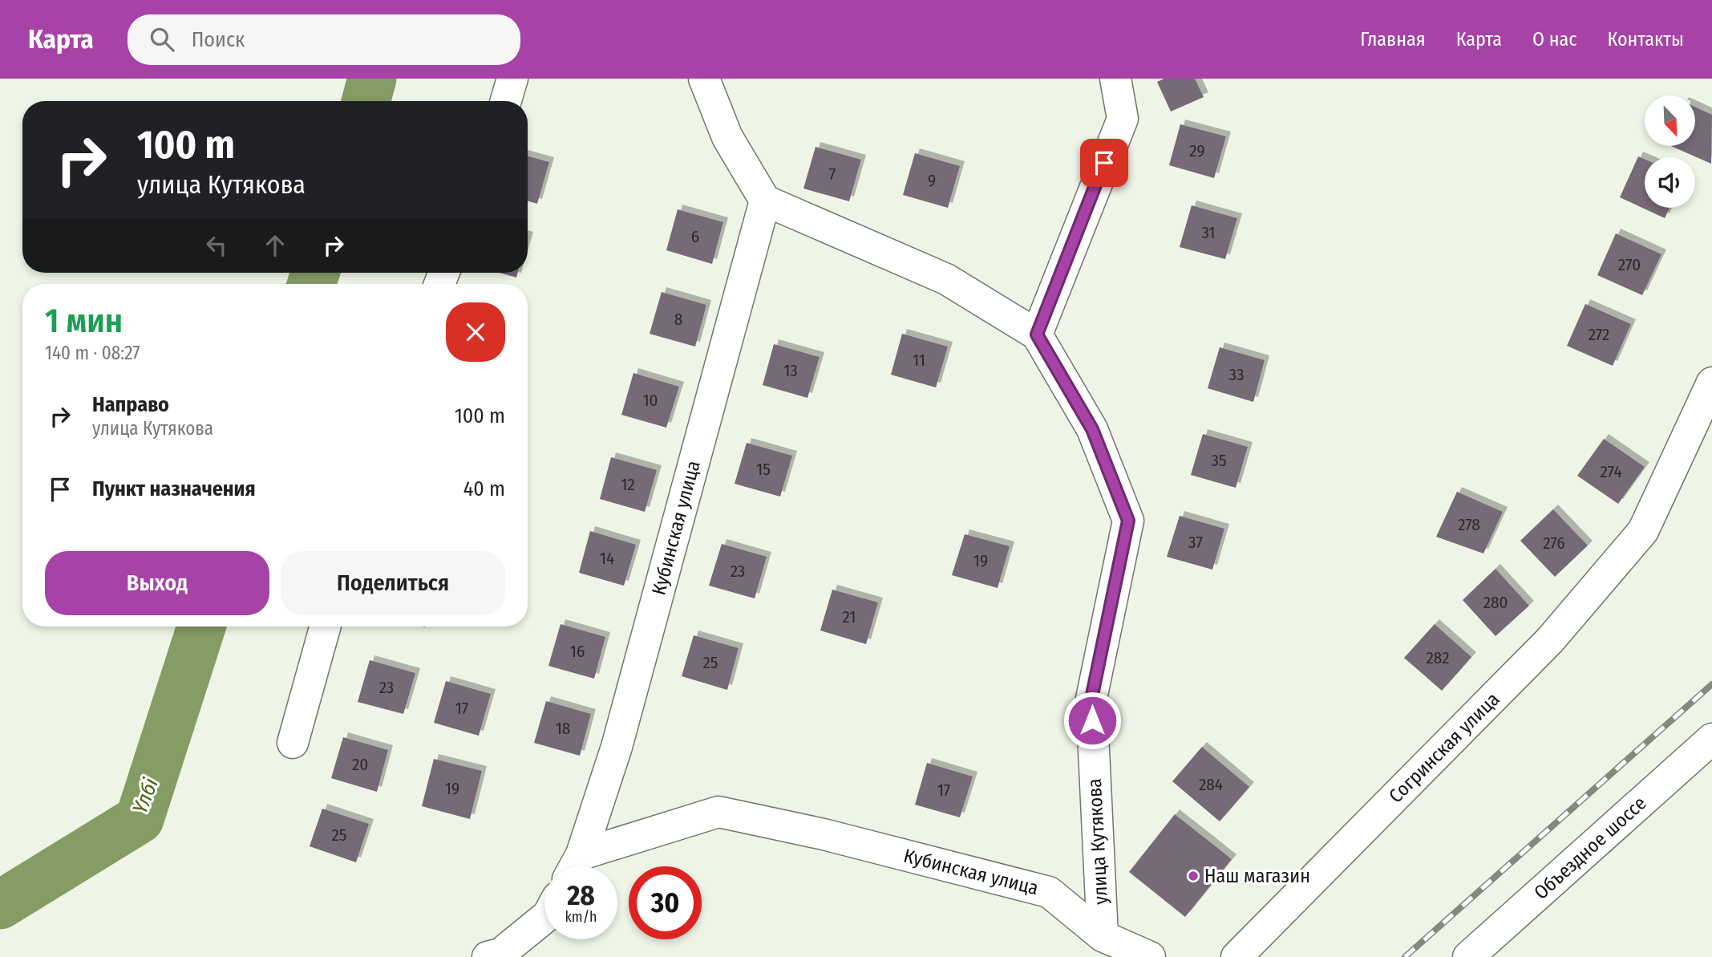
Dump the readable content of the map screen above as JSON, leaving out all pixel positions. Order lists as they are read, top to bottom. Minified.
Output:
{"streets":{"street":["Кубинская улица","Согринская улица","улица Кутякова","Объездное шоссе"]},"crossings":[["Кубинская улица","улица Кутякова"]],"water":["Үлбі"],"places":["Наш магазин"],"house_numbers":["29","7","9","31","6","270","8","272","11","13","33","10","35","15","274","12","278","37","276","14","19","23","280","21","16","282","25","23","17","18","20","284","19","17","25"],"north":"bottom right","page":{"header":"Карта","search":"Поиск","nav":["Главная","Карта","О нас","Контакты"],"turn":["100 m","улица Кутякова"],"heading":["1 мин","140 m · 08:27"],"list":[{"name":"Направо","note":"улица Кутякова","value":"100 m"},{"name":"Пункт назначения","value":"40 m"}],"buttons":["Выход","Поделиться"],"speed":"28 km/h","limit":"30"}}
